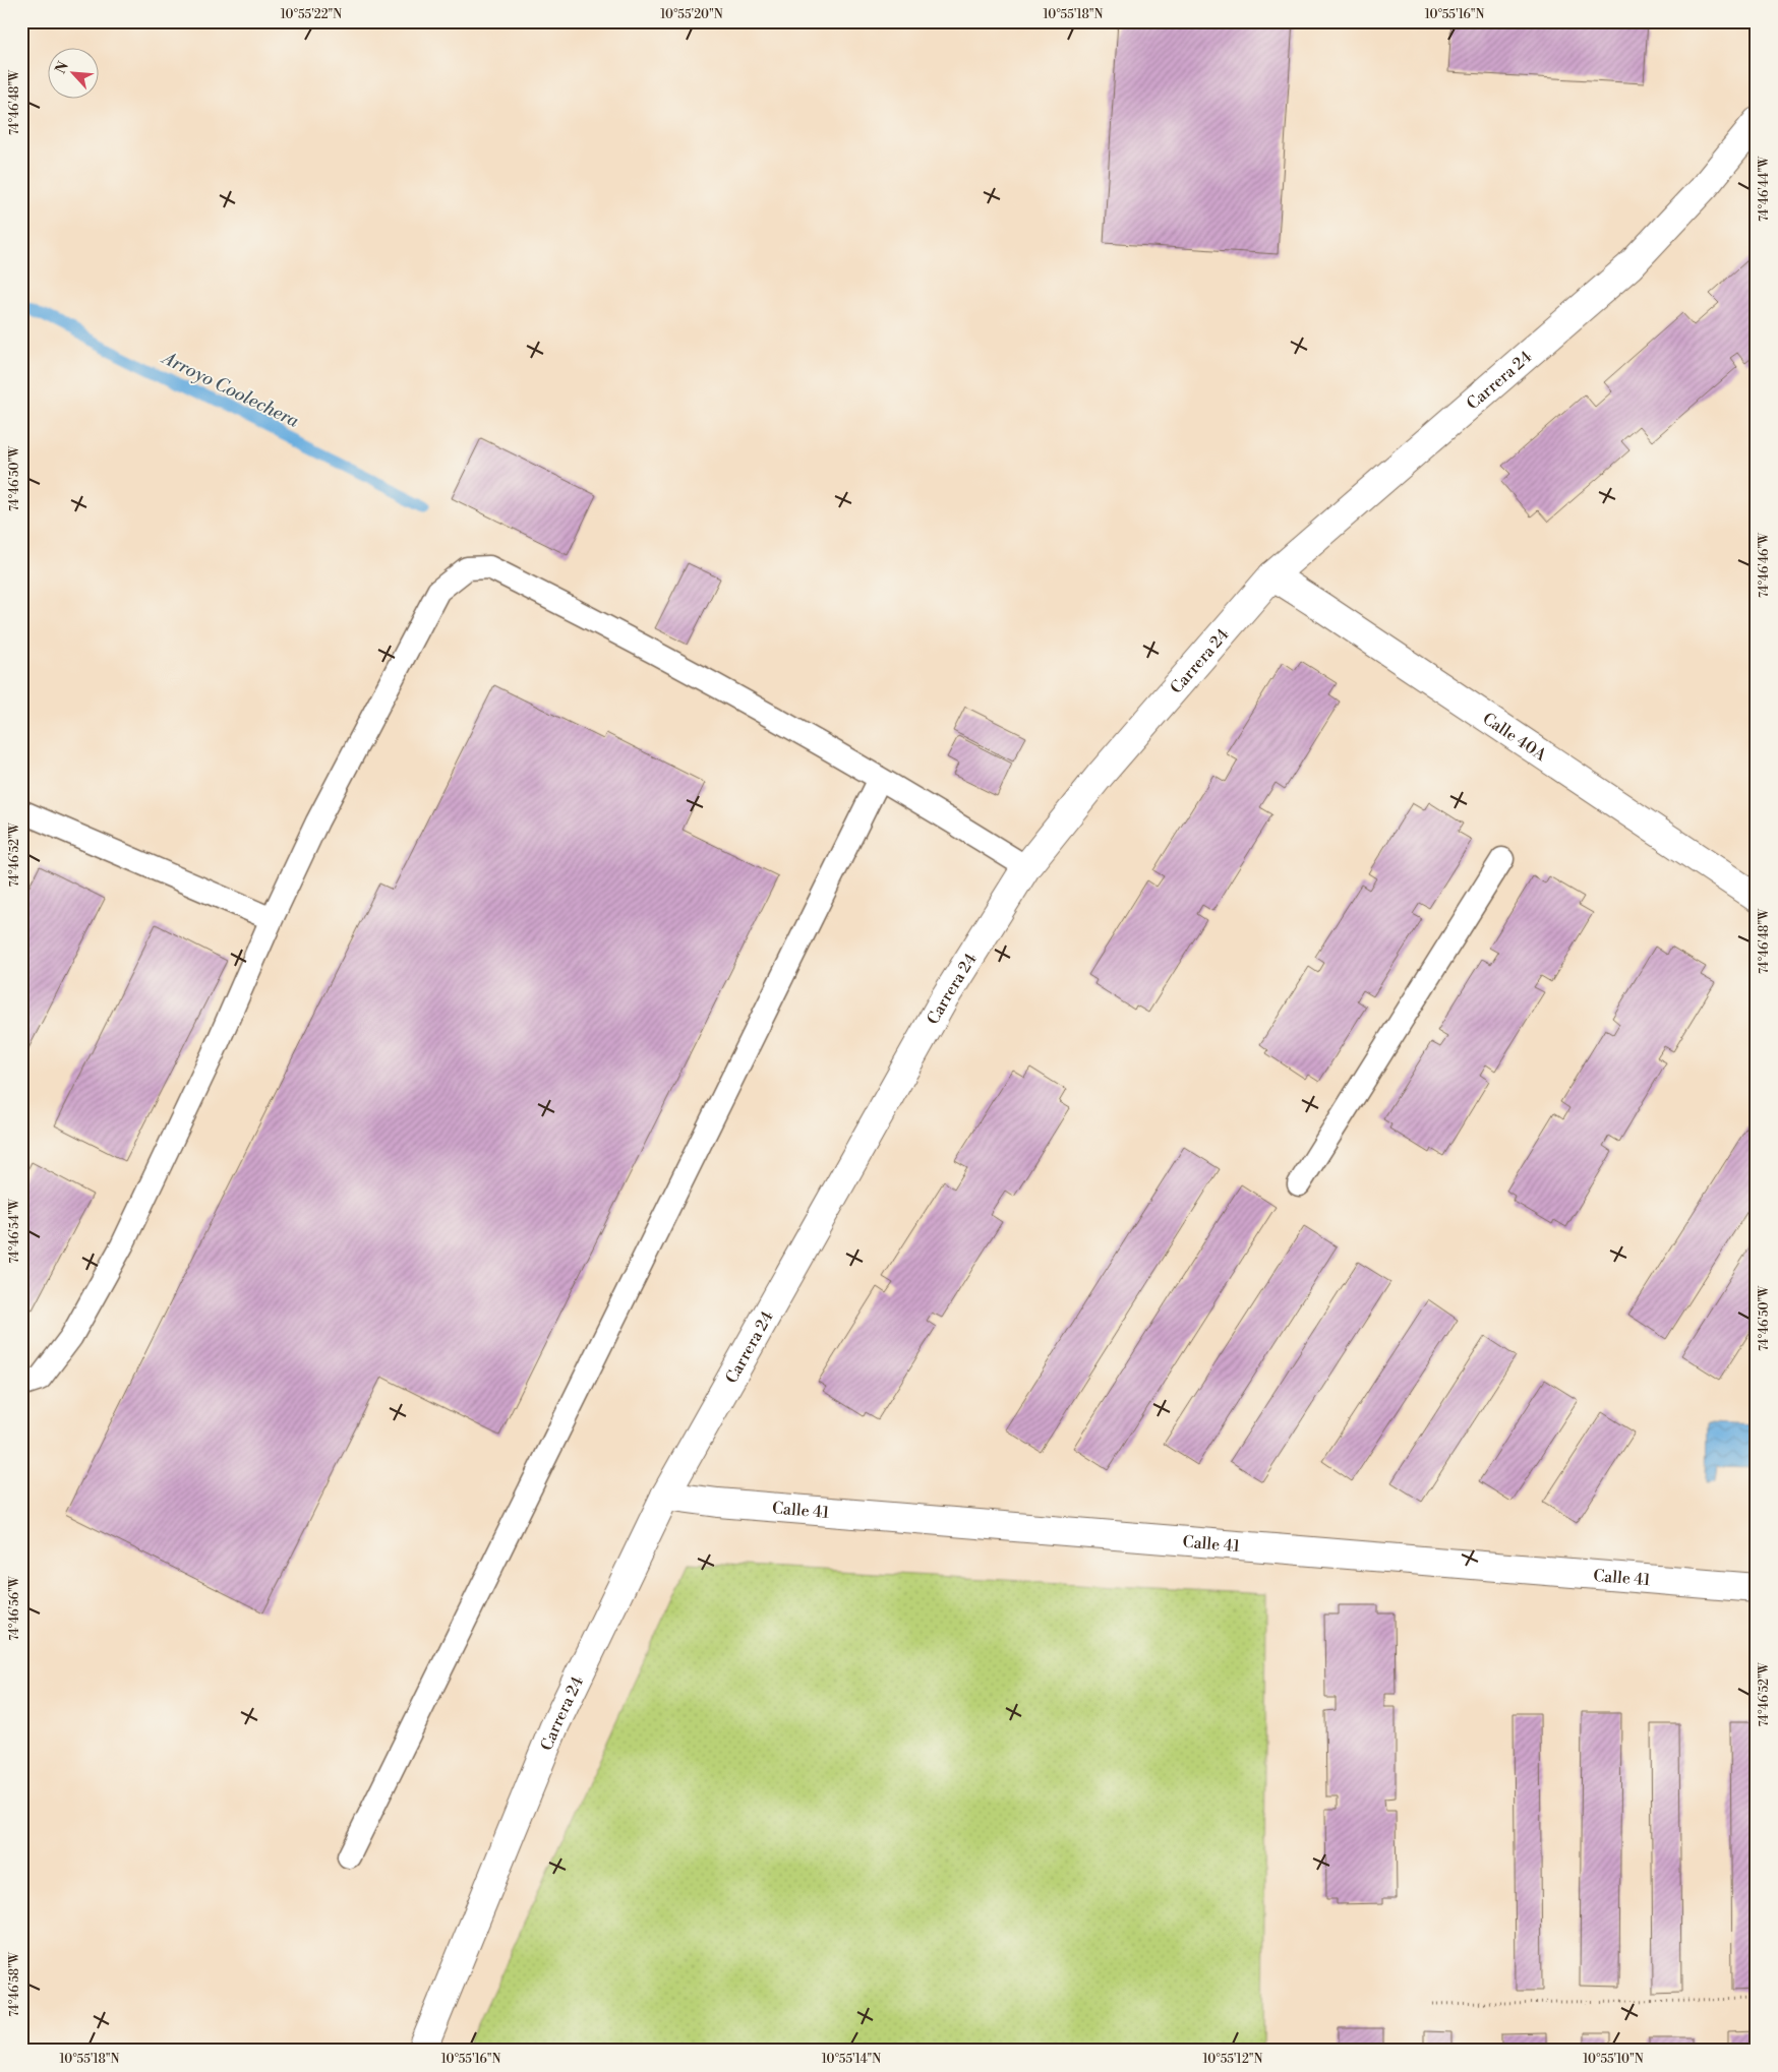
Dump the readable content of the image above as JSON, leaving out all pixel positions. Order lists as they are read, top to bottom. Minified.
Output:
{"streets":{"street":["Carrera 24","Calle 40A","Calle 41"]},"crossings":[["Carrera 24","Calle 40A"],["Carrera 24","Calle 41"]],"water":["Arroyo Coolechera"],"north":"top left","coordinates":["10°55'22\"N","10°55'20\"N","10°55'18\"N","10°55'16\"N","74°46'48\"W","74°46'44\"W","74°46'50\"W","74°46'46\"W","74°46'52\"W","74°46'54\"W","74°46'56\"W","74°46'58\"W","10°55'14\"N","10°55'12\"N","10°55'10\"N"]}
